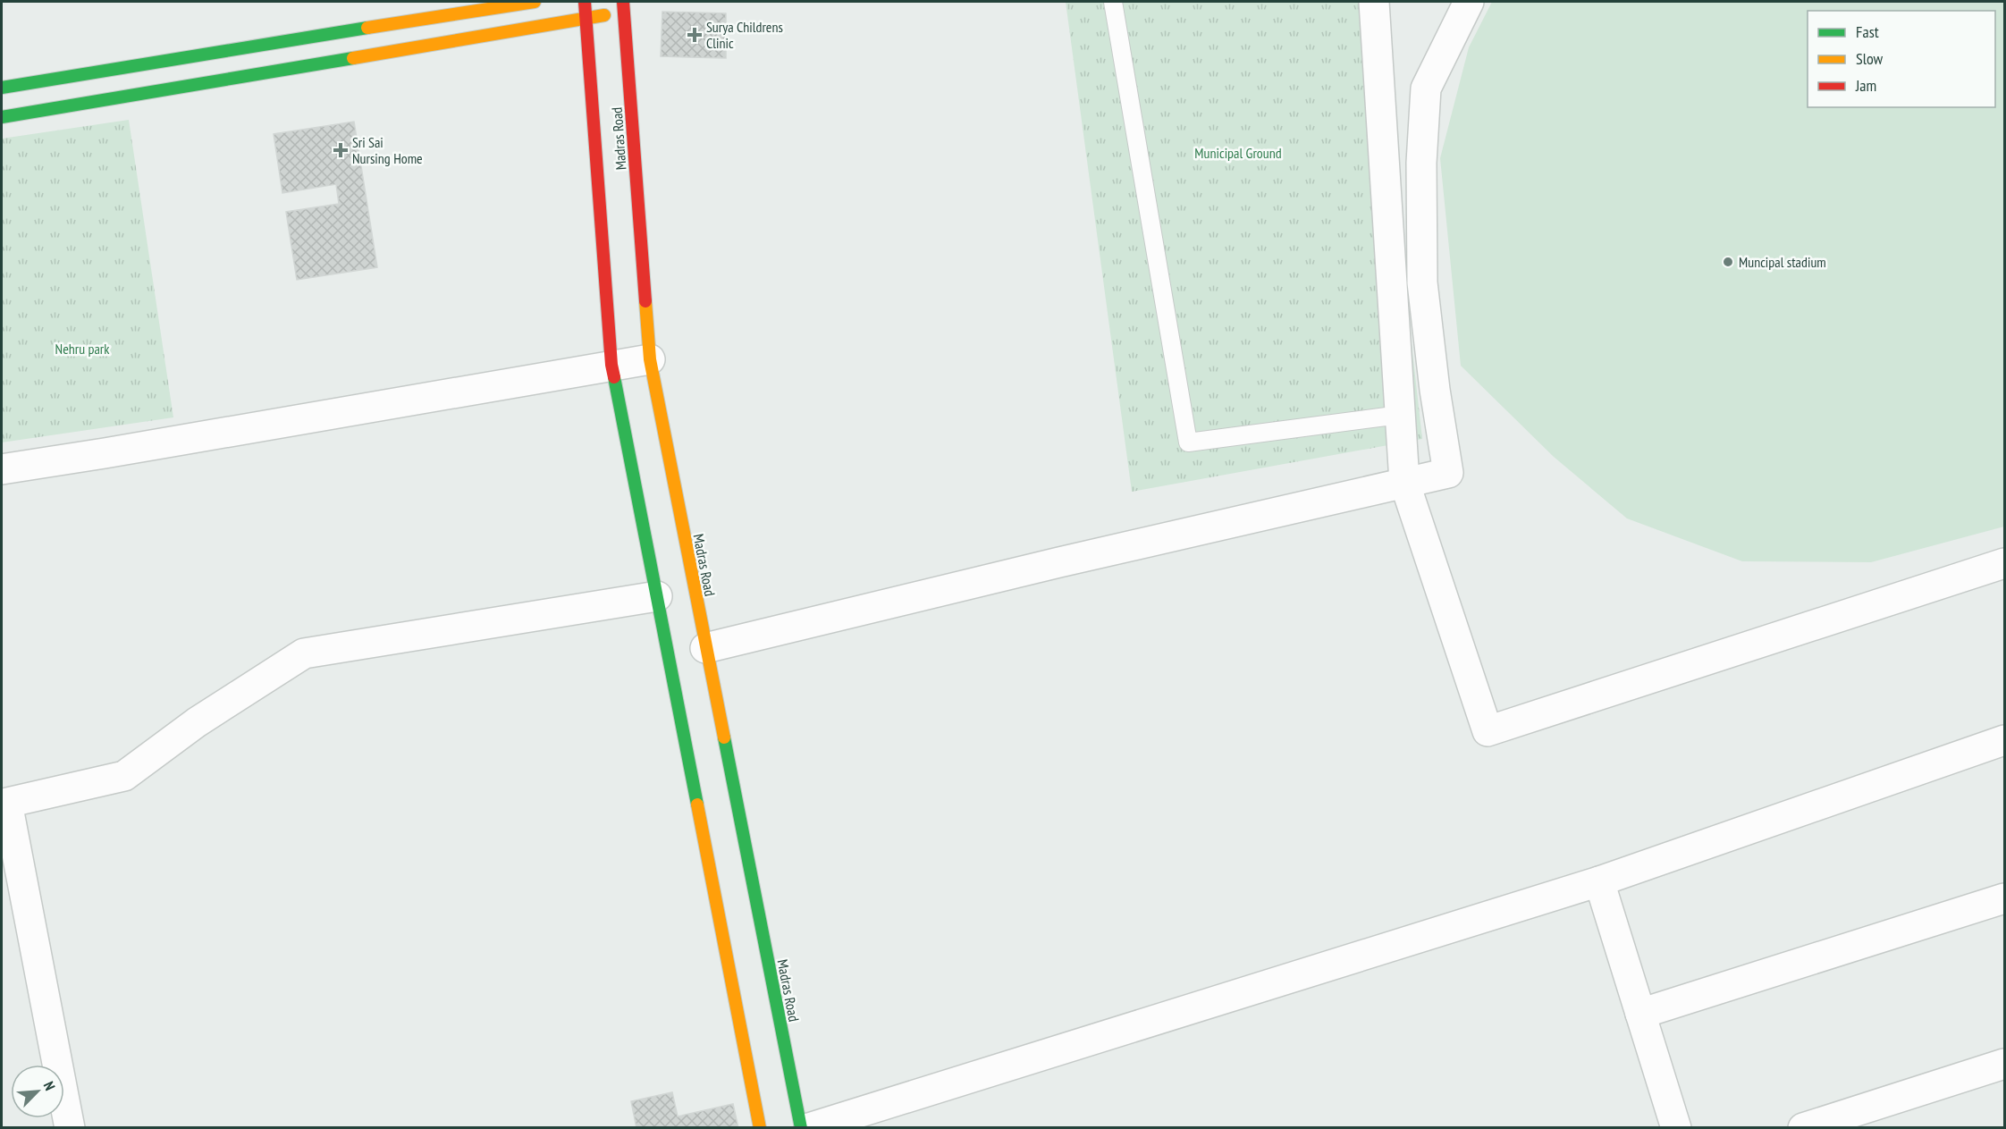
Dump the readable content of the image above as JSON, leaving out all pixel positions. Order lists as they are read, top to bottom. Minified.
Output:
{"streets":{"main road":["Madras Road"]},"parks":["Municipal Ground","Nehru park"],"places":{"health":["Surya Childrens Clinic","Sri Sai Nursing Home"],"other":["Muncipal stadium"]},"legend":["Fast","Slow","Jam"],"north":"top right"}
